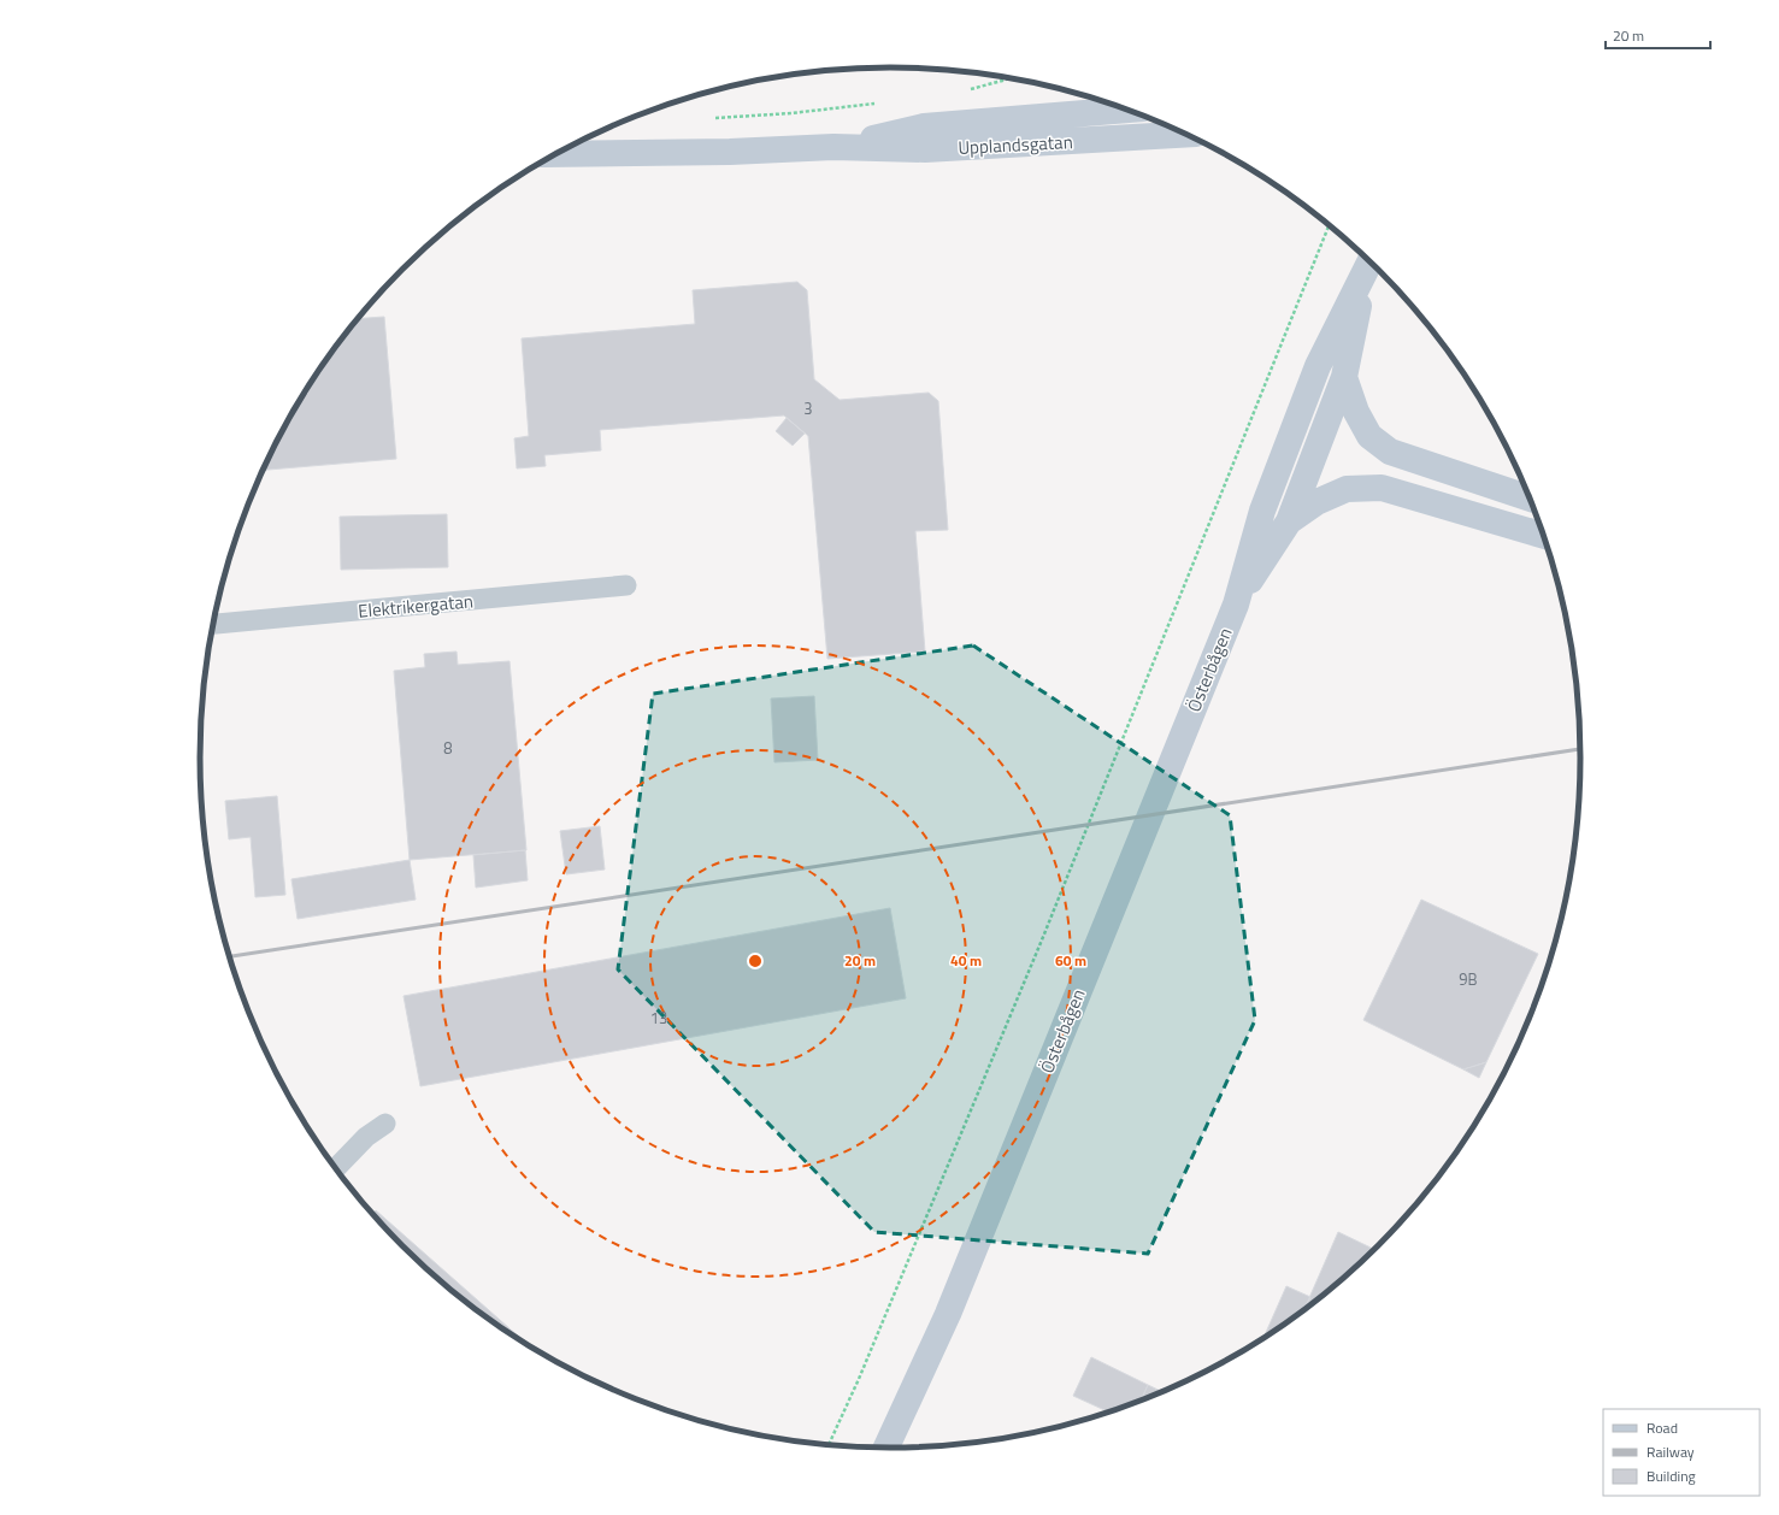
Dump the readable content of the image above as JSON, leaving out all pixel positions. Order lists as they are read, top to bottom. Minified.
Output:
{"streets":{"main road":["Upplandsgatan","Österbågen"],"lane":["Elektrikergatan"]},"house_numbers":["3","8","9B","13"],"legend":["Road","Railway","Building"],"scale_bar":"20 m","rings":["20 m","40 m","60 m"]}
